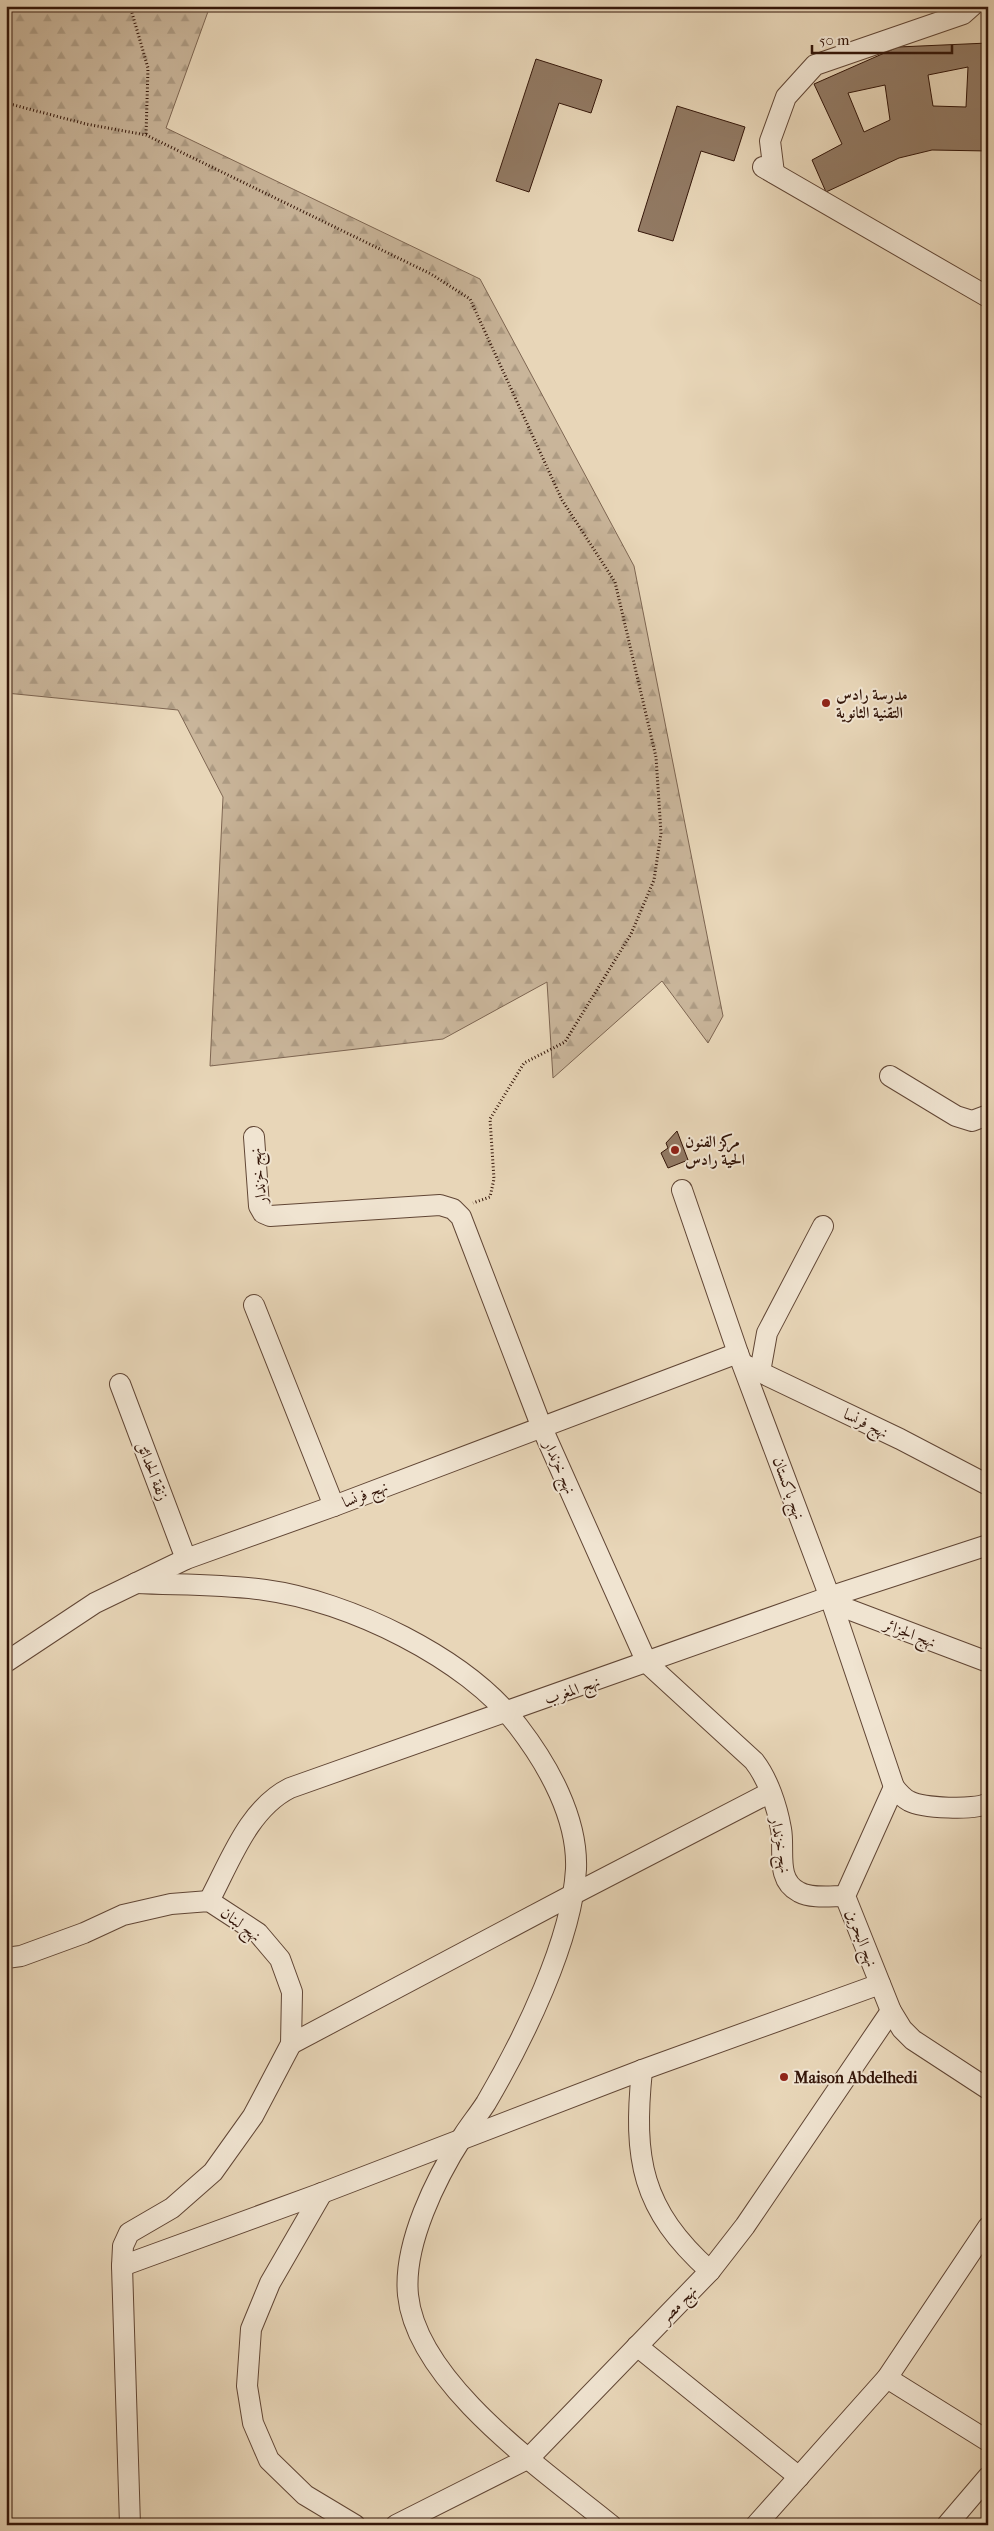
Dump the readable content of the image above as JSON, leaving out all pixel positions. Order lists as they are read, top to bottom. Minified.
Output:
{"streets":{"street":["نهج خزندار","نهج فرنسا","زنقة الحدائق","نهج باكستان","نهج الجزائر","نهج المغرب","نهج لبنان","نهج البحرين","نهج مصر"]},"crossings":[["نهج خزندار","نهج فرنسا"],["نهج خزندار","نهج المغرب"],["نهج خزندار","نهج البحرين"],["نهج فرنسا","زنقة الحدائق"],["نهج فرنسا","نهج باكستان"],["نهج باكستان","نهج الجزائر"],["نهج باكستان","نهج المغرب"],["نهج باكستان","نهج البحرين"],["نهج الجزائر","نهج المغرب"],["نهج المغرب","نهج لبنان"],["نهج البحرين","نهج مصر"]],"places":["مدرسة رادس التقنية الثانوية","مركز الفنون الحية رادس","Maison Abdelhedi"],"scale_bar":"50 m"}
